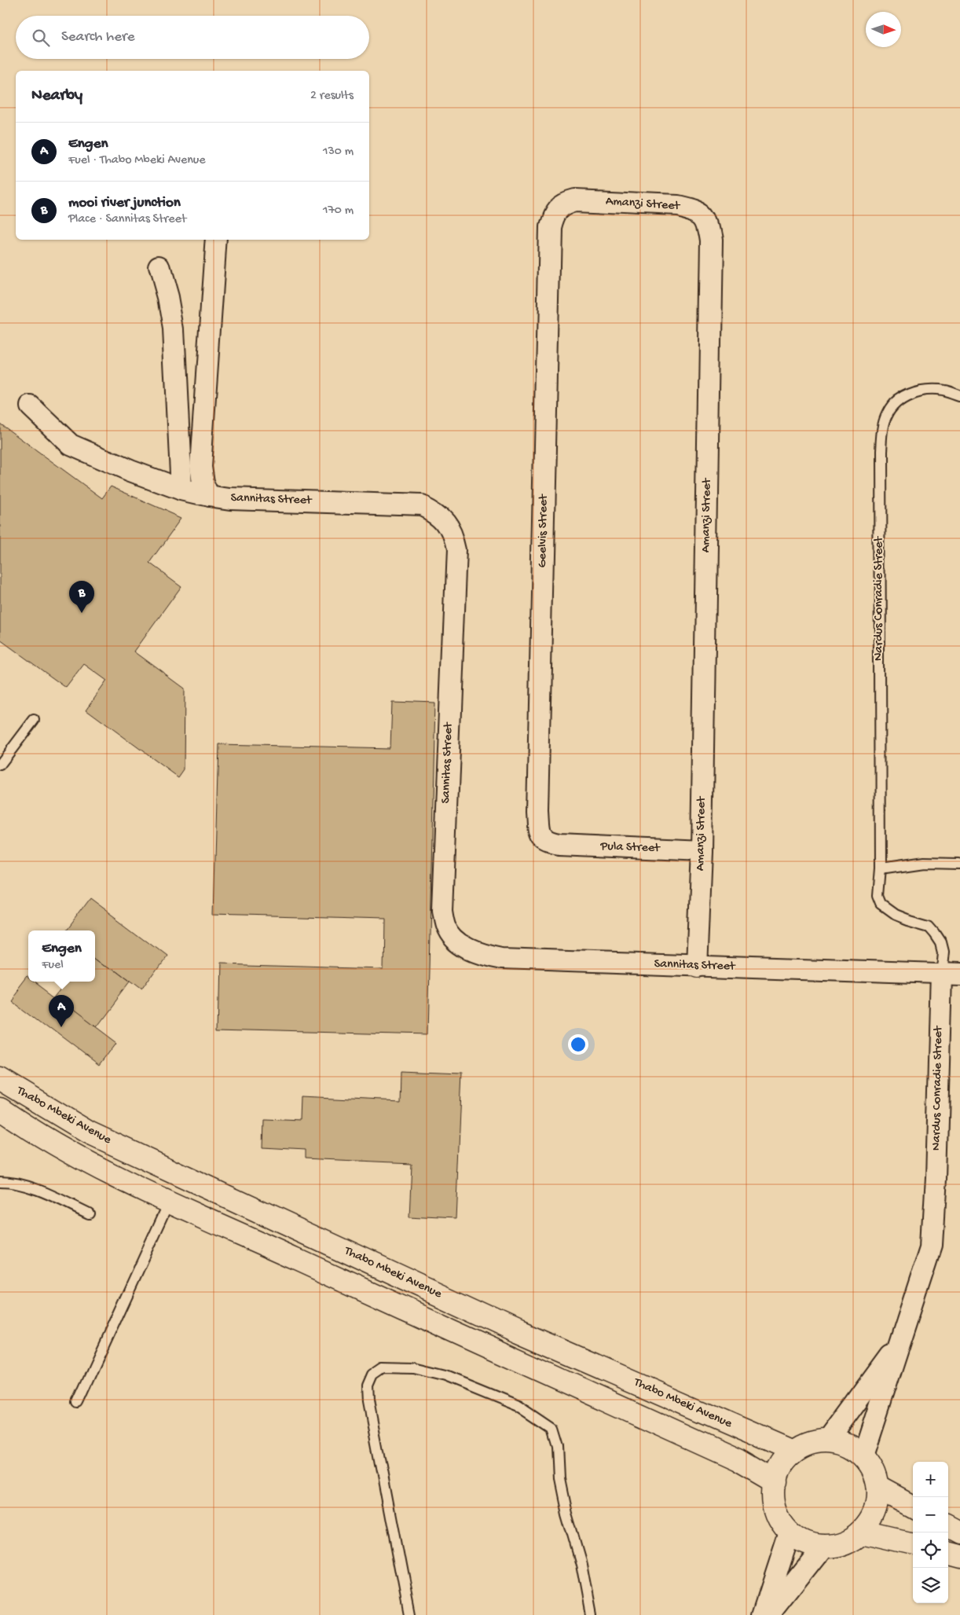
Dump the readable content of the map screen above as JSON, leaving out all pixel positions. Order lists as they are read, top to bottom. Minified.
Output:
{"streets":{"main road":["Thabo Mbeki Avenue"],"street":["Amanzi Street","Sannitas Street","Geelvis Street","Nardus Conradie Street","Pula Street"]},"crossings":[["Amanzi Street","Sannitas Street"],["Amanzi Street","Geelvis Street"],["Amanzi Street","Pula Street"],["Sannitas Street","Nardus Conradie Street"],["Geelvis Street","Pula Street"],["Nardus Conradie Street","Thabo Mbeki Avenue"]],"north":"right","page":{"search":"Search here","heading":["Nearby","2 results"],"list":[{"mark":"A","name":"Engen","note":"Fuel · Thabo Mbeki Avenue","value":"130 m"},{"mark":"B","name":"mooi river junction","note":"Place · Sannitas Street","value":"170 m"}],"pins":["B","A"],"popup":["Engen","Fuel"],"map_buttons":["+","−"]}}
